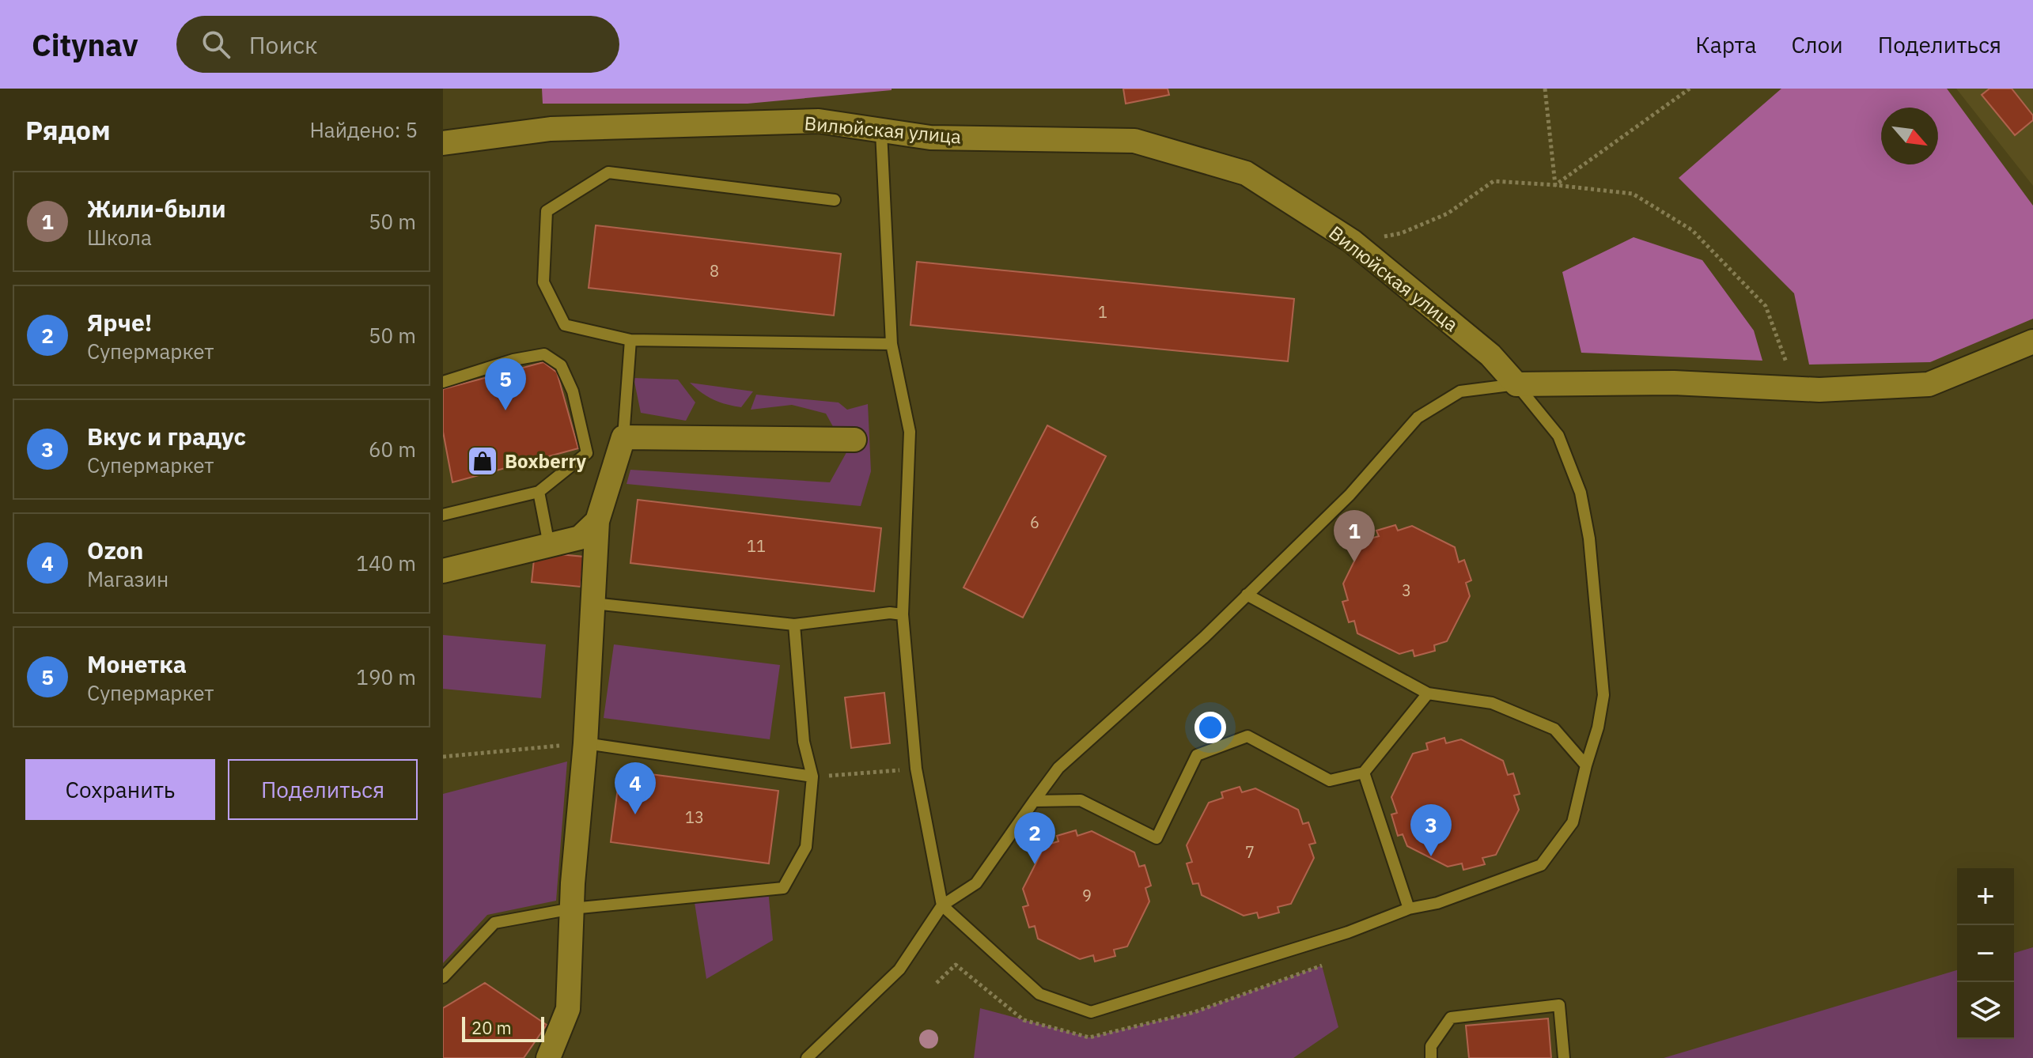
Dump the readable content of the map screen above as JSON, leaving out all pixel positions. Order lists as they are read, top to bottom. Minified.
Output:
{"streets":{"street":["Вилюйская улица"]},"places":{"shop":["Boxberry"]},"house_numbers":["8","1","6","11","3","13","7","9"],"scale_bar":"20 m","north":"bottom right","page":{"header":"Citynav","search":"Поиск","nav":["Карта","Слои","Поделиться"],"heading":["Рядом","Найдено: 5"],"list":[{"mark":"1","name":"Жили-были","note":"Школа","value":"50 m"},{"mark":"2","name":"Ярче!","note":"Супермаркет","value":"50 m"},{"mark":"3","name":"Вкус и градус","note":"Супермаркет","value":"60 m"},{"mark":"4","name":"Ozon","note":"Магазин","value":"140 m"},{"mark":"5","name":"Монетка","note":"Супермаркет","value":"190 m"}],"pins":["5","1","4","3","2"],"buttons":["Сохранить","Поделиться"],"map_buttons":["+","−"],"scale":"20 m"}}
